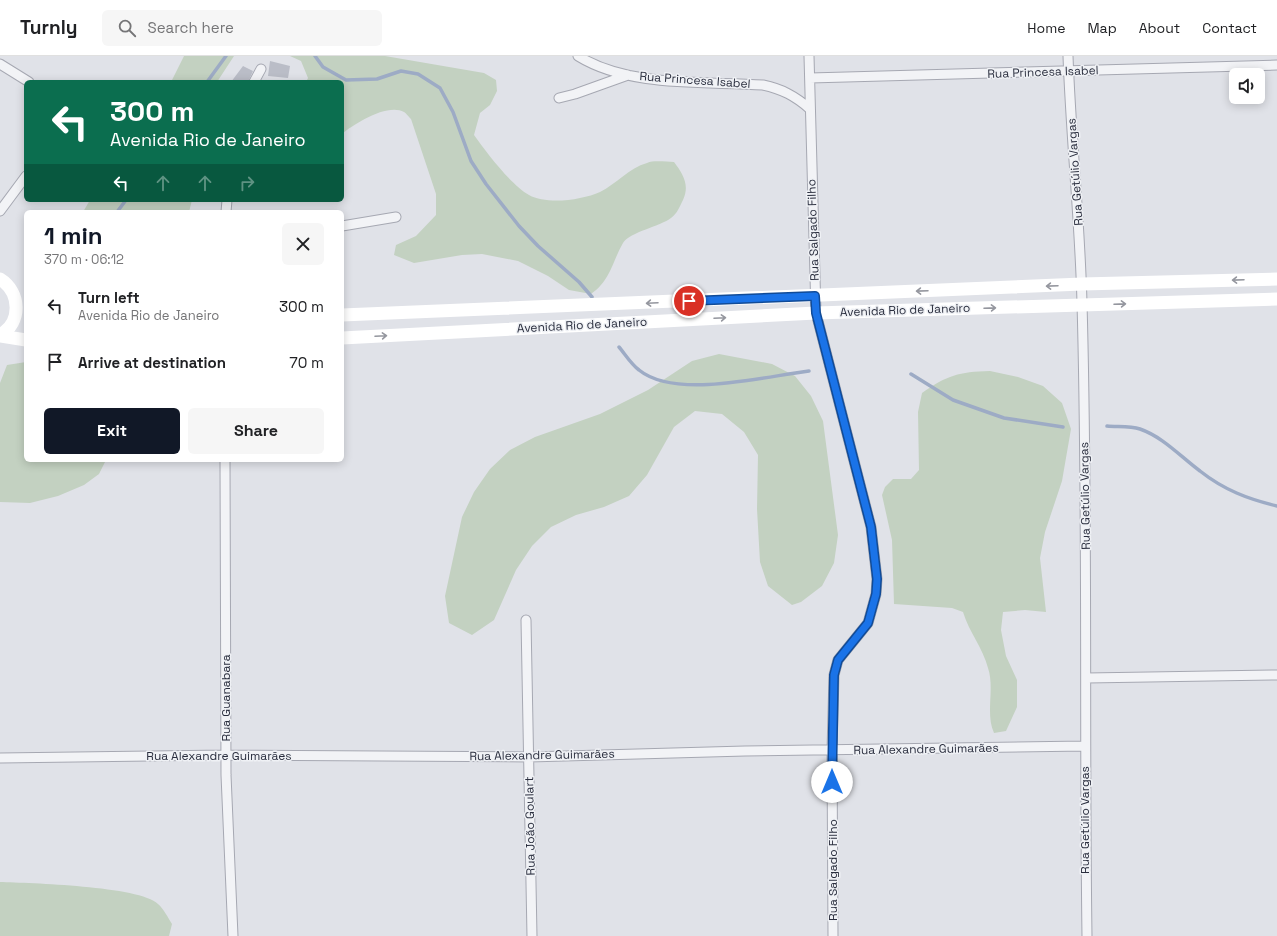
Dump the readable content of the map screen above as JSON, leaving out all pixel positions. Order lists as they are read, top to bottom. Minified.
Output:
{"streets":{"main road":["Avenida Rio de Janeiro"],"street":["Rua Princesa Isabel","Rua Getúlio Vargas","Rua Salgado Filho","Rua Guanabara","Rua Alexandre Guimarães","Rua João Goulart"]},"crossings":[["Rua Princesa Isabel","Rua Getúlio Vargas"],["Rua Princesa Isabel","Rua Salgado Filho"],["Rua Getúlio Vargas","Avenida Rio de Janeiro"],["Rua Getúlio Vargas","Rua Alexandre Guimarães"],["Rua Salgado Filho","Avenida Rio de Janeiro"],["Rua Salgado Filho","Rua Alexandre Guimarães"],["Rua Guanabara","Rua Alexandre Guimarães"],["Rua Alexandre Guimarães","Rua João Goulart"]],"page":{"header":"Turnly","search":"Search here","nav":["Home","Map","About","Contact"],"turn":["300 m","Avenida Rio de Janeiro"],"heading":["1 min","370 m · 06:12"],"list":[{"name":"Turn left","note":"Avenida Rio de Janeiro","value":"300 m"},{"name":"Arrive at destination","value":"70 m"}],"buttons":["Exit","Share"]}}
